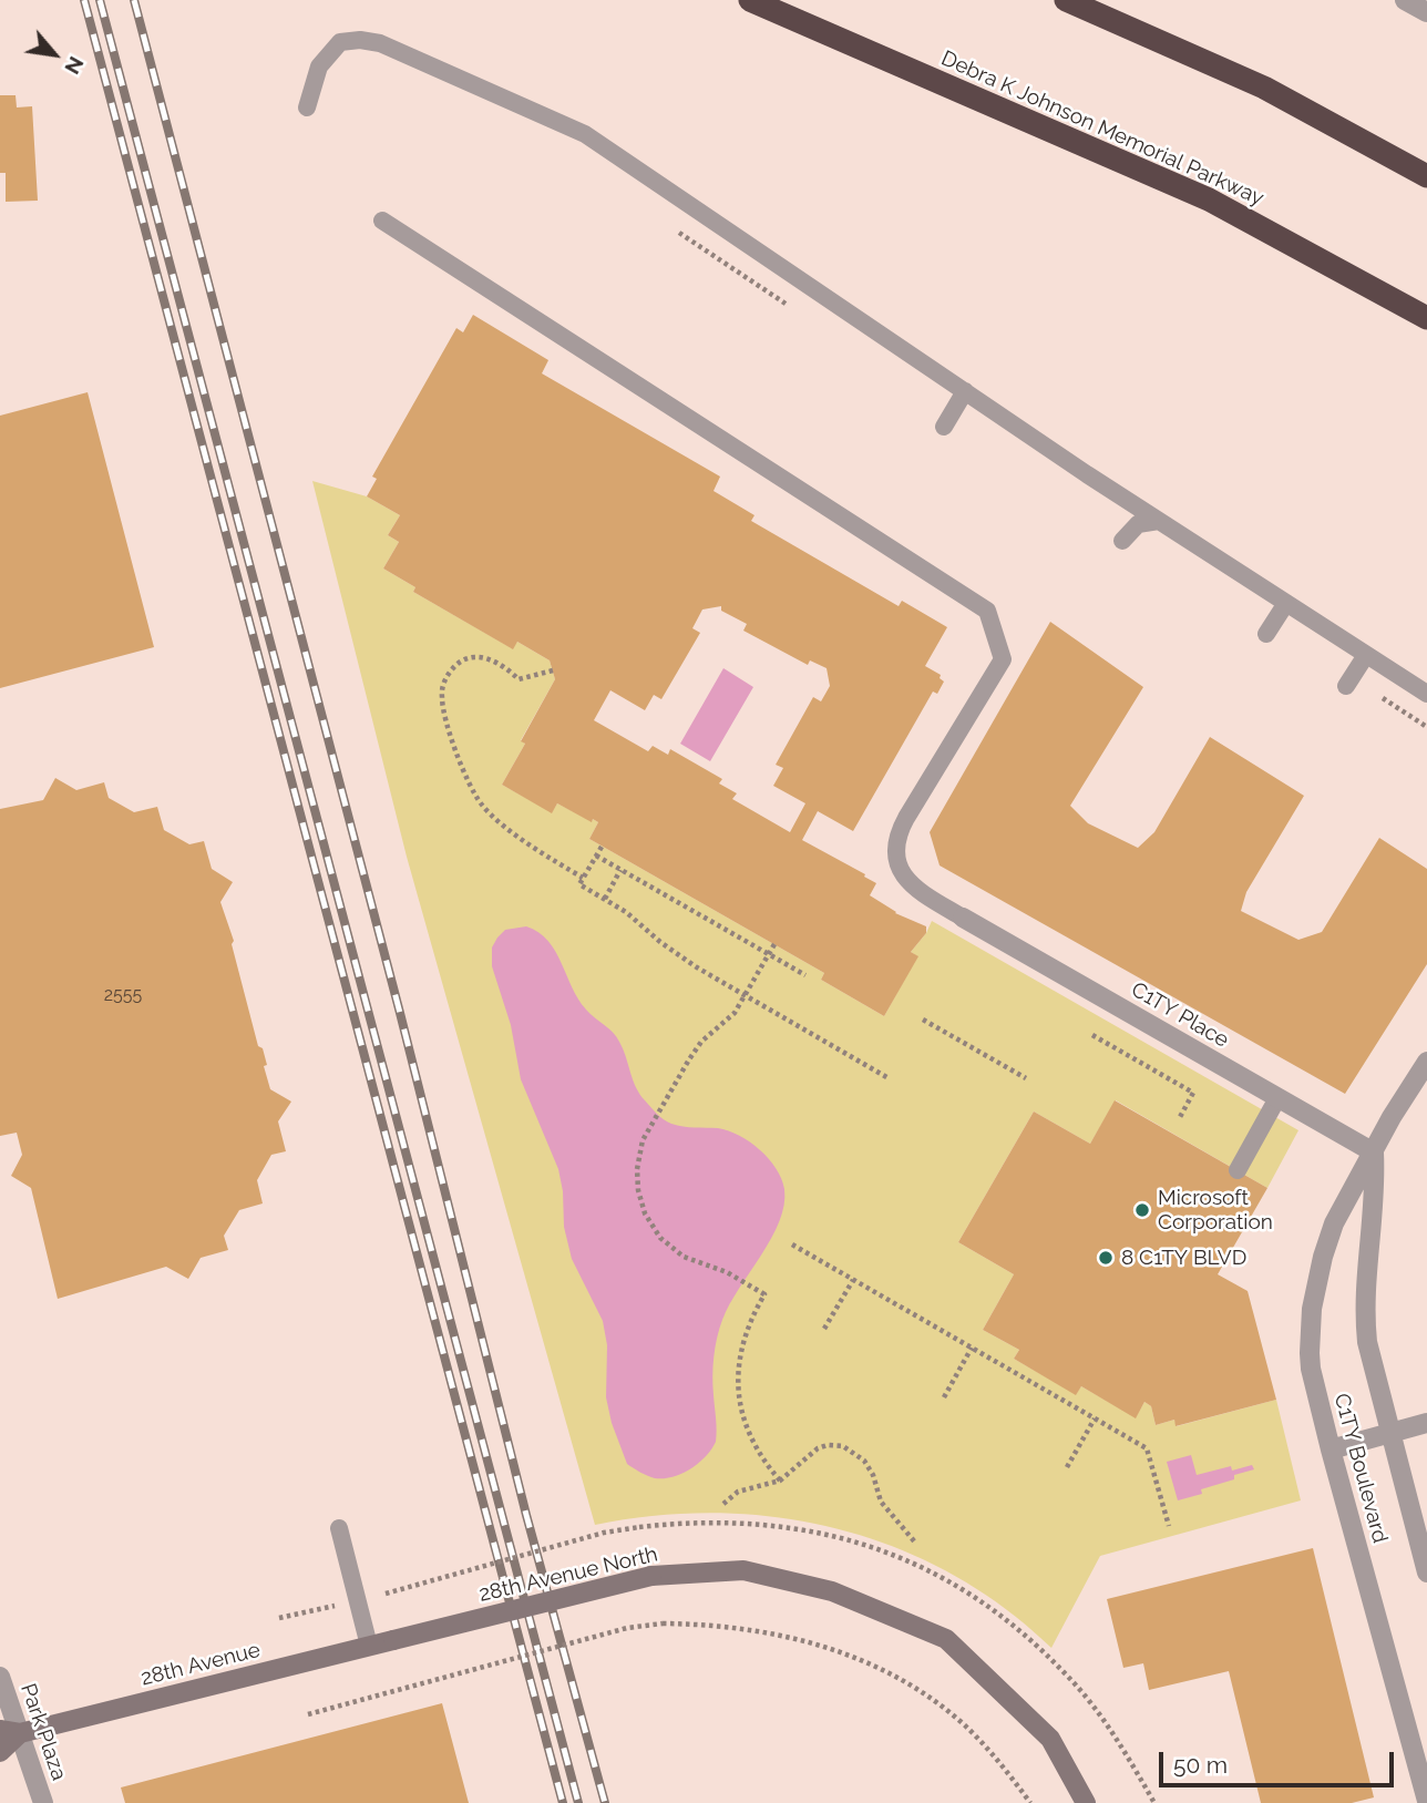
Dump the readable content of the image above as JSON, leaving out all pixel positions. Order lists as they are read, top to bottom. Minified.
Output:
{"streets":{"highway":["Debra K Johnson Memorial Parkway"],"main road":["28th Avenue North","28th Avenue"],"street":["C1TY Place","C1TY Boulevard","Park Plaza"]},"crossings":[["C1TY Place","C1TY Boulevard"],["28th Avenue North","28th Avenue"],["28th Avenue","Park Plaza"]],"places":["Microsoft Corporation","8 C1TY BLVD"],"house_numbers":["2555"],"scale_bar":"50 m","north":"bottom right"}
